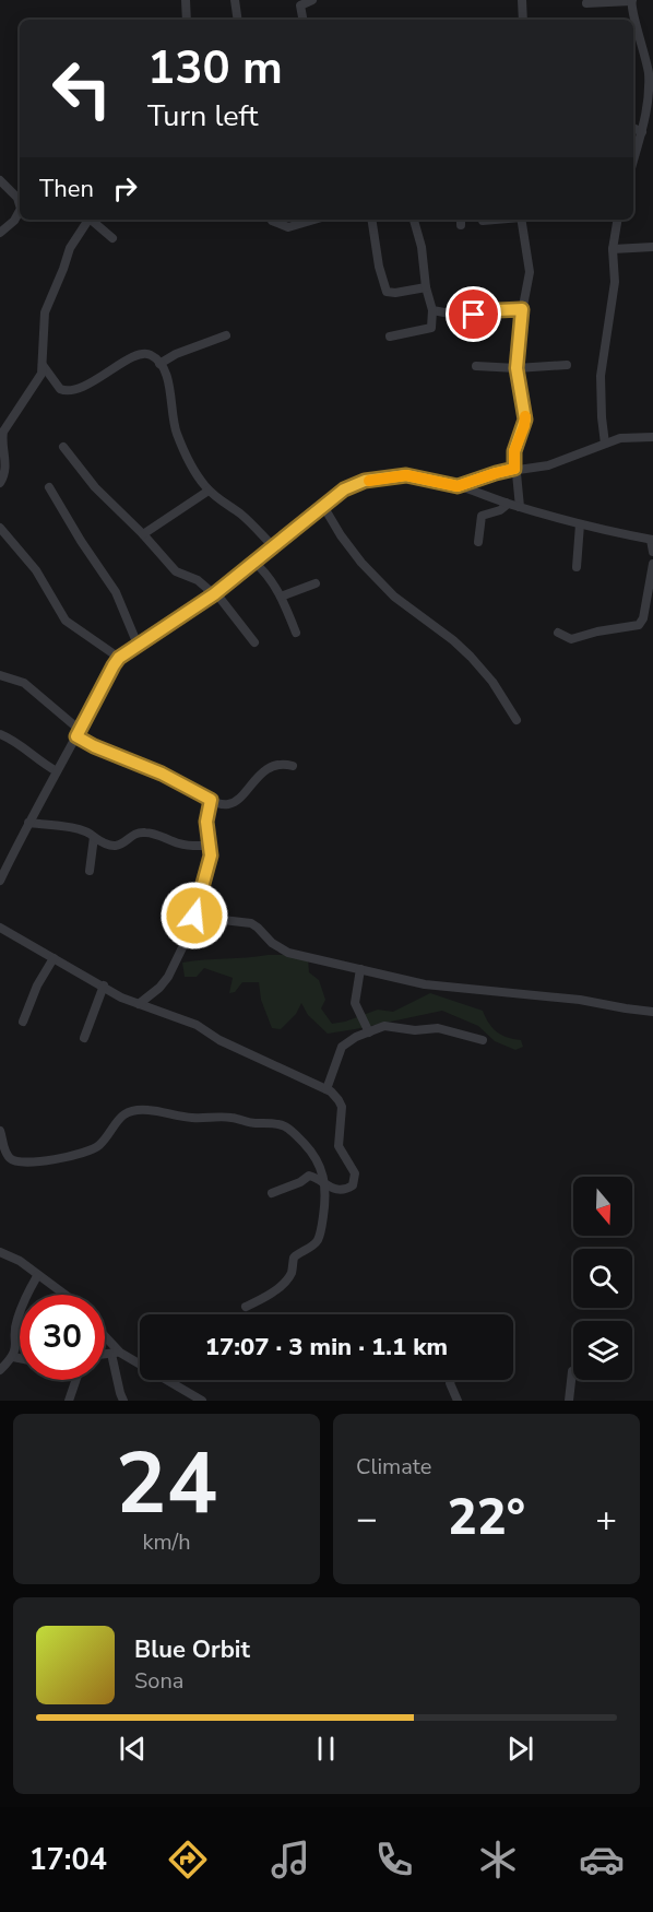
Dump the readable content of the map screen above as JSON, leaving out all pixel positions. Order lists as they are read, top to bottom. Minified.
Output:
{"north":"bottom","page":{"turn":["130 m","Turn left"],"then":"Then","limit":"30","trip":"17:07 · 3 min · 1.1 km","tile":[["24","km/h"],"Climate"],"heat":["−","22°","+"],"song":["Blue Orbit","Sona"],"tabs":"17:04"}}
